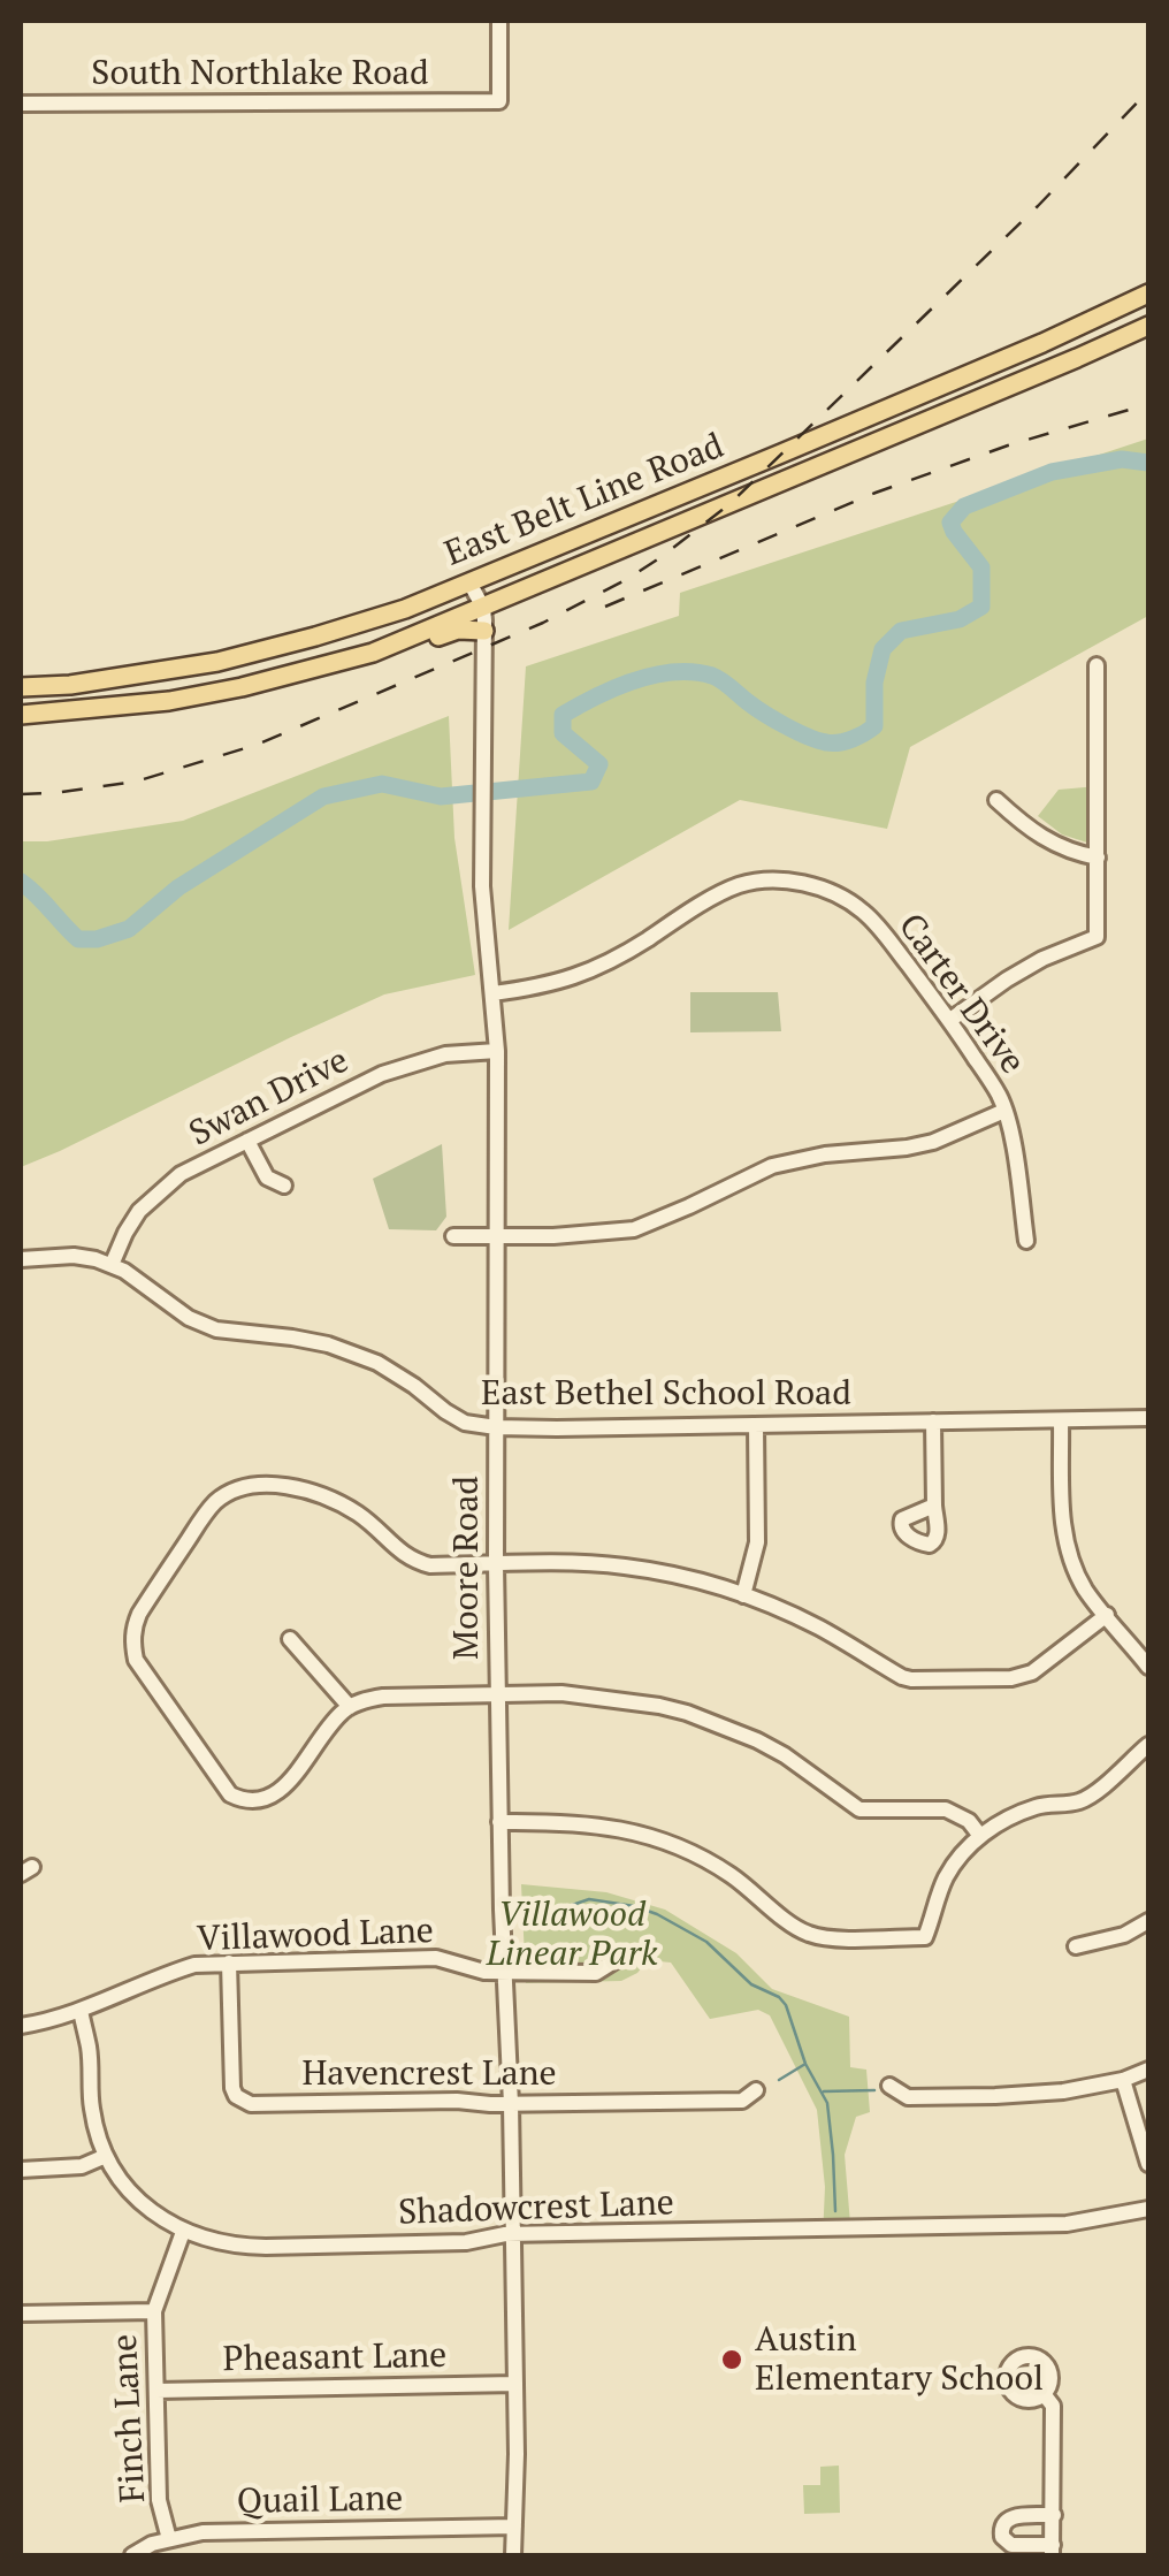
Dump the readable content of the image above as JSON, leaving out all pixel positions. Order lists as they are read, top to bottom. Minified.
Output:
{"streets":{"main road":["East Belt Line Road"],"street":["South Northlake Road","Carter Drive","Swan Drive","East Bethel School Road","Moore Road","Villawood Lane","Havencrest Lane","Shadowcrest Lane","Pheasant Lane","Finch Lane","Quail Lane"]},"crossings":[["East Belt Line Road","Moore Road"],["Carter Drive","Moore Road"],["Swan Drive","East Bethel School Road"],["Swan Drive","Moore Road"],["East Bethel School Road","Moore Road"],["Moore Road","Villawood Lane"],["Moore Road","Havencrest Lane"],["Moore Road","Shadowcrest Lane"],["Moore Road","Pheasant Lane"],["Moore Road","Quail Lane"],["Villawood Lane","Havencrest Lane"],["Villawood Lane","Shadowcrest Lane"],["Shadowcrest Lane","Finch Lane"],["Pheasant Lane","Finch Lane"],["Finch Lane","Quail Lane"]],"parks":["Villawood Linear Park"],"places":["Austin Elementary School"]}
